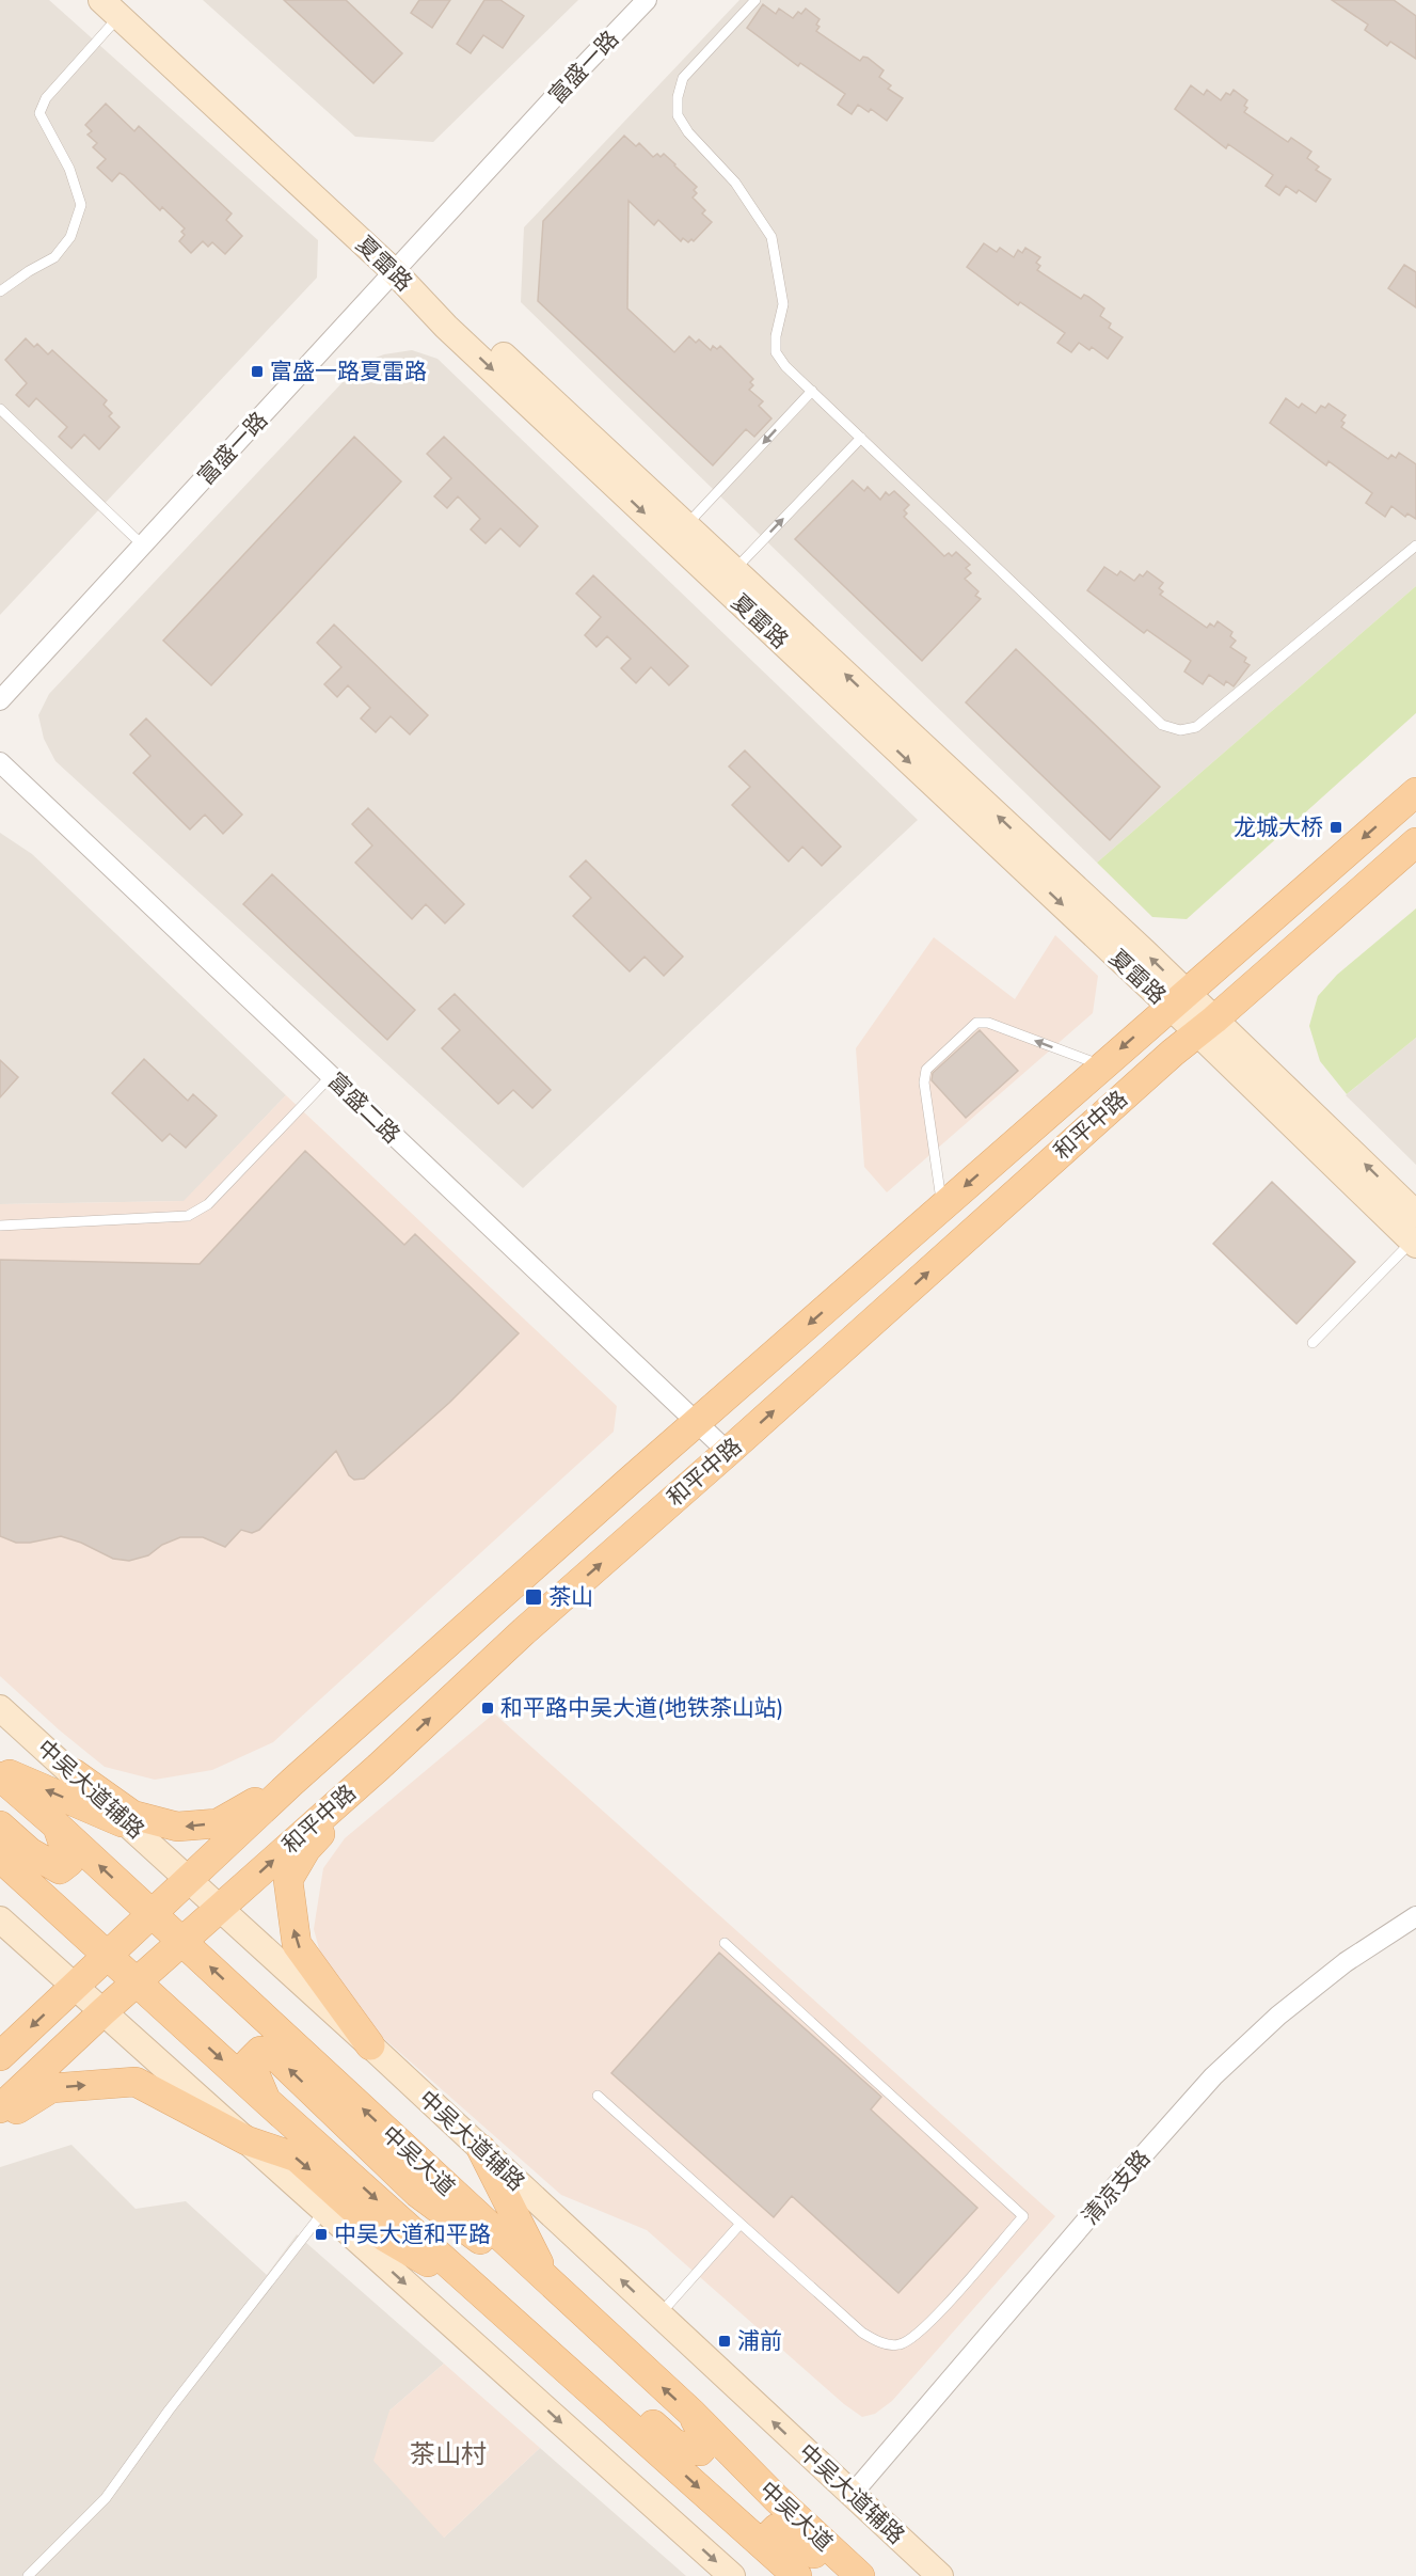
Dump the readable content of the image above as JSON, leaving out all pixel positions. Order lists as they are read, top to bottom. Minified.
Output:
{"streets":{"main road":["和平中路","中吴大道"],"street":["富盛一路","夏雷路","富盛二路","中吴大道辅路","清凉支路"]},"crossings":[["富盛一路","夏雷路"],["夏雷路","和平中路"],["富盛二路","和平中路"],["和平中路","中吴大道辅路"],["和平中路","中吴大道"],["中吴大道辅路","清凉支路"]],"districts":["茶山村"],"places":{"transit":["富盛一路夏雷路","龙城大桥","茶山","和平路中吴大道(地铁茶山站)","中吴大道和平路","浦前"]}}
